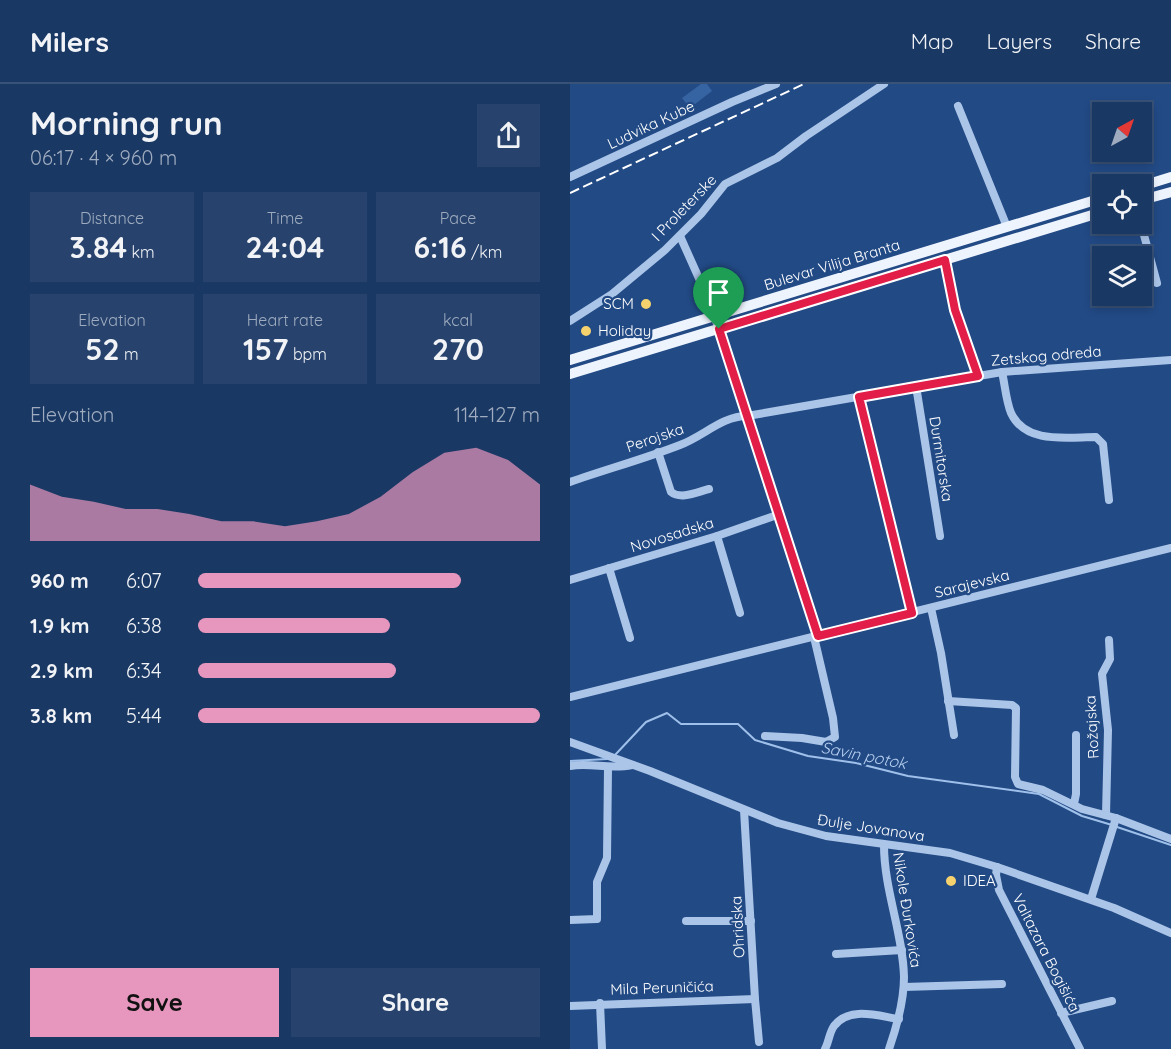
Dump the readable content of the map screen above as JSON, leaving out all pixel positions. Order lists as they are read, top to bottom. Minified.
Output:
{"streets":{"main road":["Bulevar Vilija Branta"],"street":["Ludvika Kube","I Proleterske","Zetskog odreda","Perojska","Durmitorska","Novosadska","Sarajevska","Rožajska","Đulje Jovanova","Nikole Đurkovića","Ohridska","Valtazara Bogišića","Mila Peruničića"]},"crossings":[["Zetskog odreda","Perojska"],["Zetskog odreda","Durmitorska"],["Đulje Jovanova","Nikole Đurkovića"],["Đulje Jovanova","Ohridska"],["Đulje Jovanova","Valtazara Bogišića"],["Ohridska","Mila Peruničića"]],"water":["Savin potok"],"places":["SCM","Holiday","IDEA"],"north":"top right","page":{"header":"Milers","nav":["Map","Layers","Share"],"heading":["Morning run","06:17 · 4 × 960 m"],"stats":[["Distance","3.84 km"],["Time","24:04"],["Pace","6:16 /km"],["Elevation","52 m"],["Heart rate","157 bpm"],["kcal","270"]],"chart":["Elevation","114–127 m"],"list":[{"name":"960 m","note":"6:07"},{"name":"1.9 km","note":"6:38"},{"name":"2.9 km","note":"6:34"},{"name":"3.8 km","note":"5:44"}],"buttons":["Save","Share"]}}
